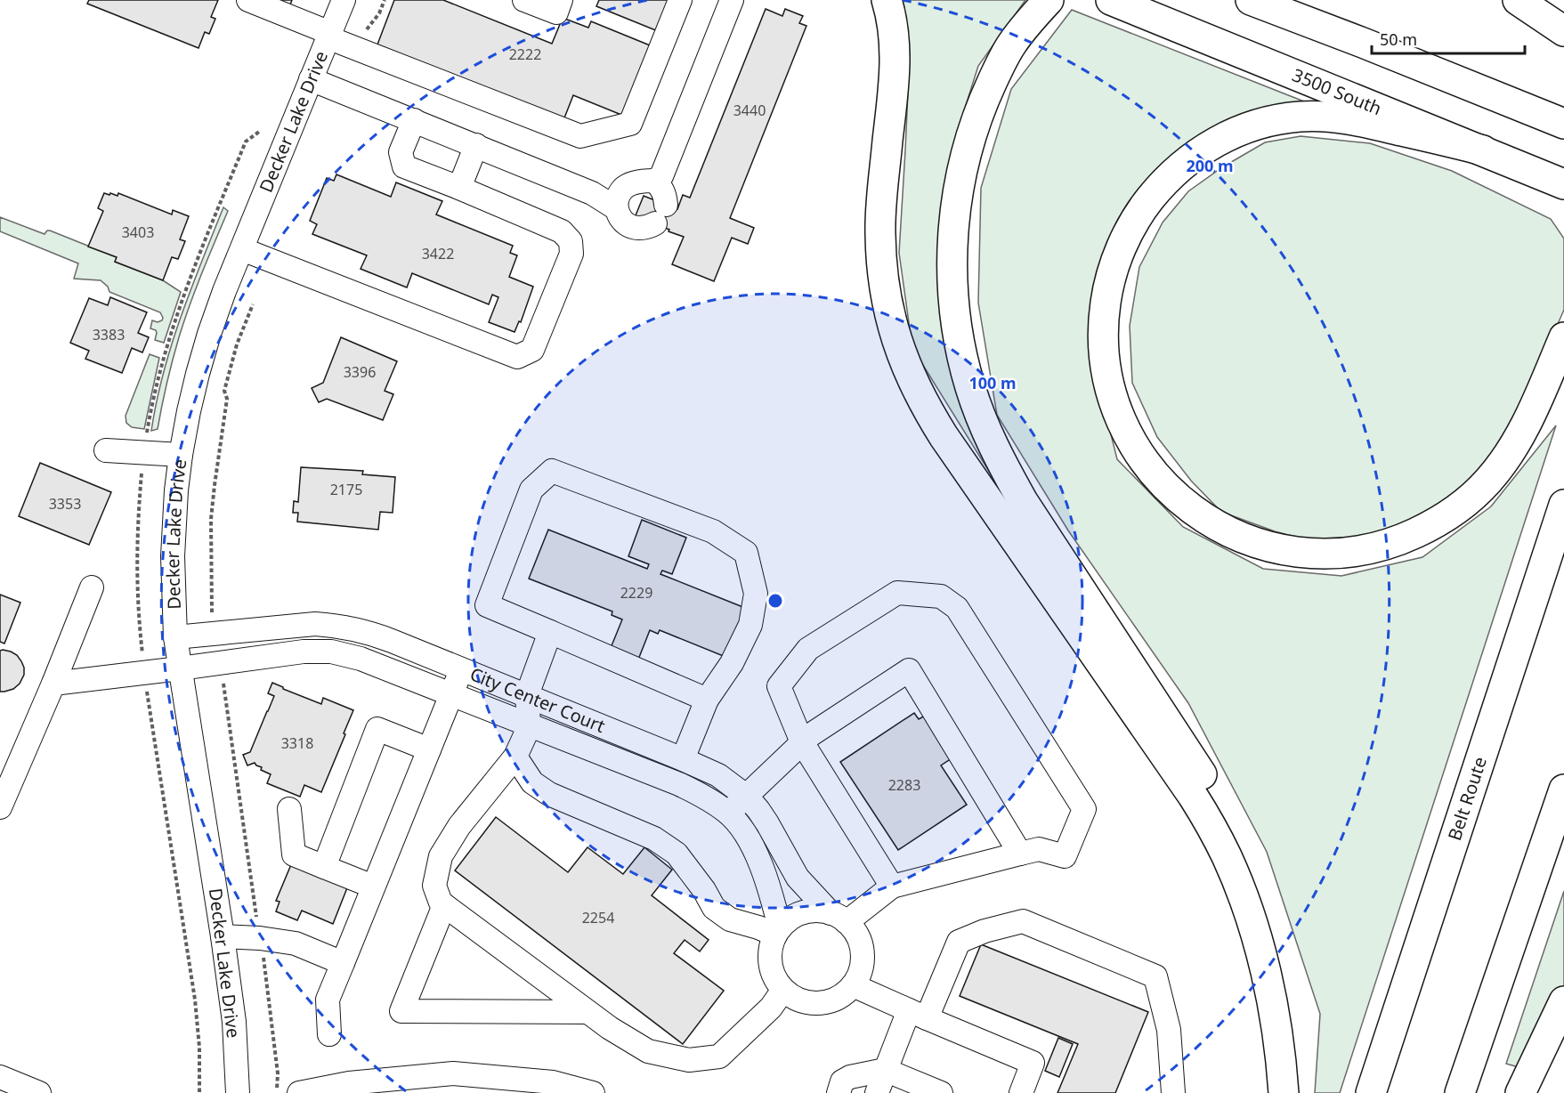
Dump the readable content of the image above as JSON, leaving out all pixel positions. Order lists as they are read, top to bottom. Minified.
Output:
{"streets":{"main road":["3500 South","Belt Route"],"street":["Decker Lake Drive","City Center Court"]},"crossings":[["Decker Lake Drive","City Center Court"]],"house_numbers":["2222","3440","3403","3422","3383","3396","2175","3353","2229","3318","2283","2254"],"scale_bar":"50 m","rings":["200 m","100 m"]}
